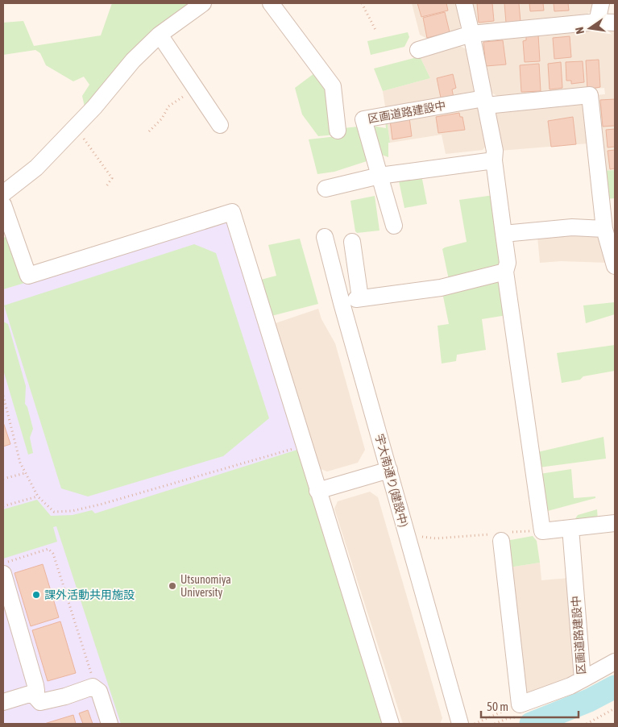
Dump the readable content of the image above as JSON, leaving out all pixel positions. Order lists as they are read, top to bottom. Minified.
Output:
{"streets":{"street":["区画道路建設中","宇大南通り(建設中)"]},"places":["Utsunomiya University","課外活動共用施設"],"scale_bar":"50 m","north":"left"}
